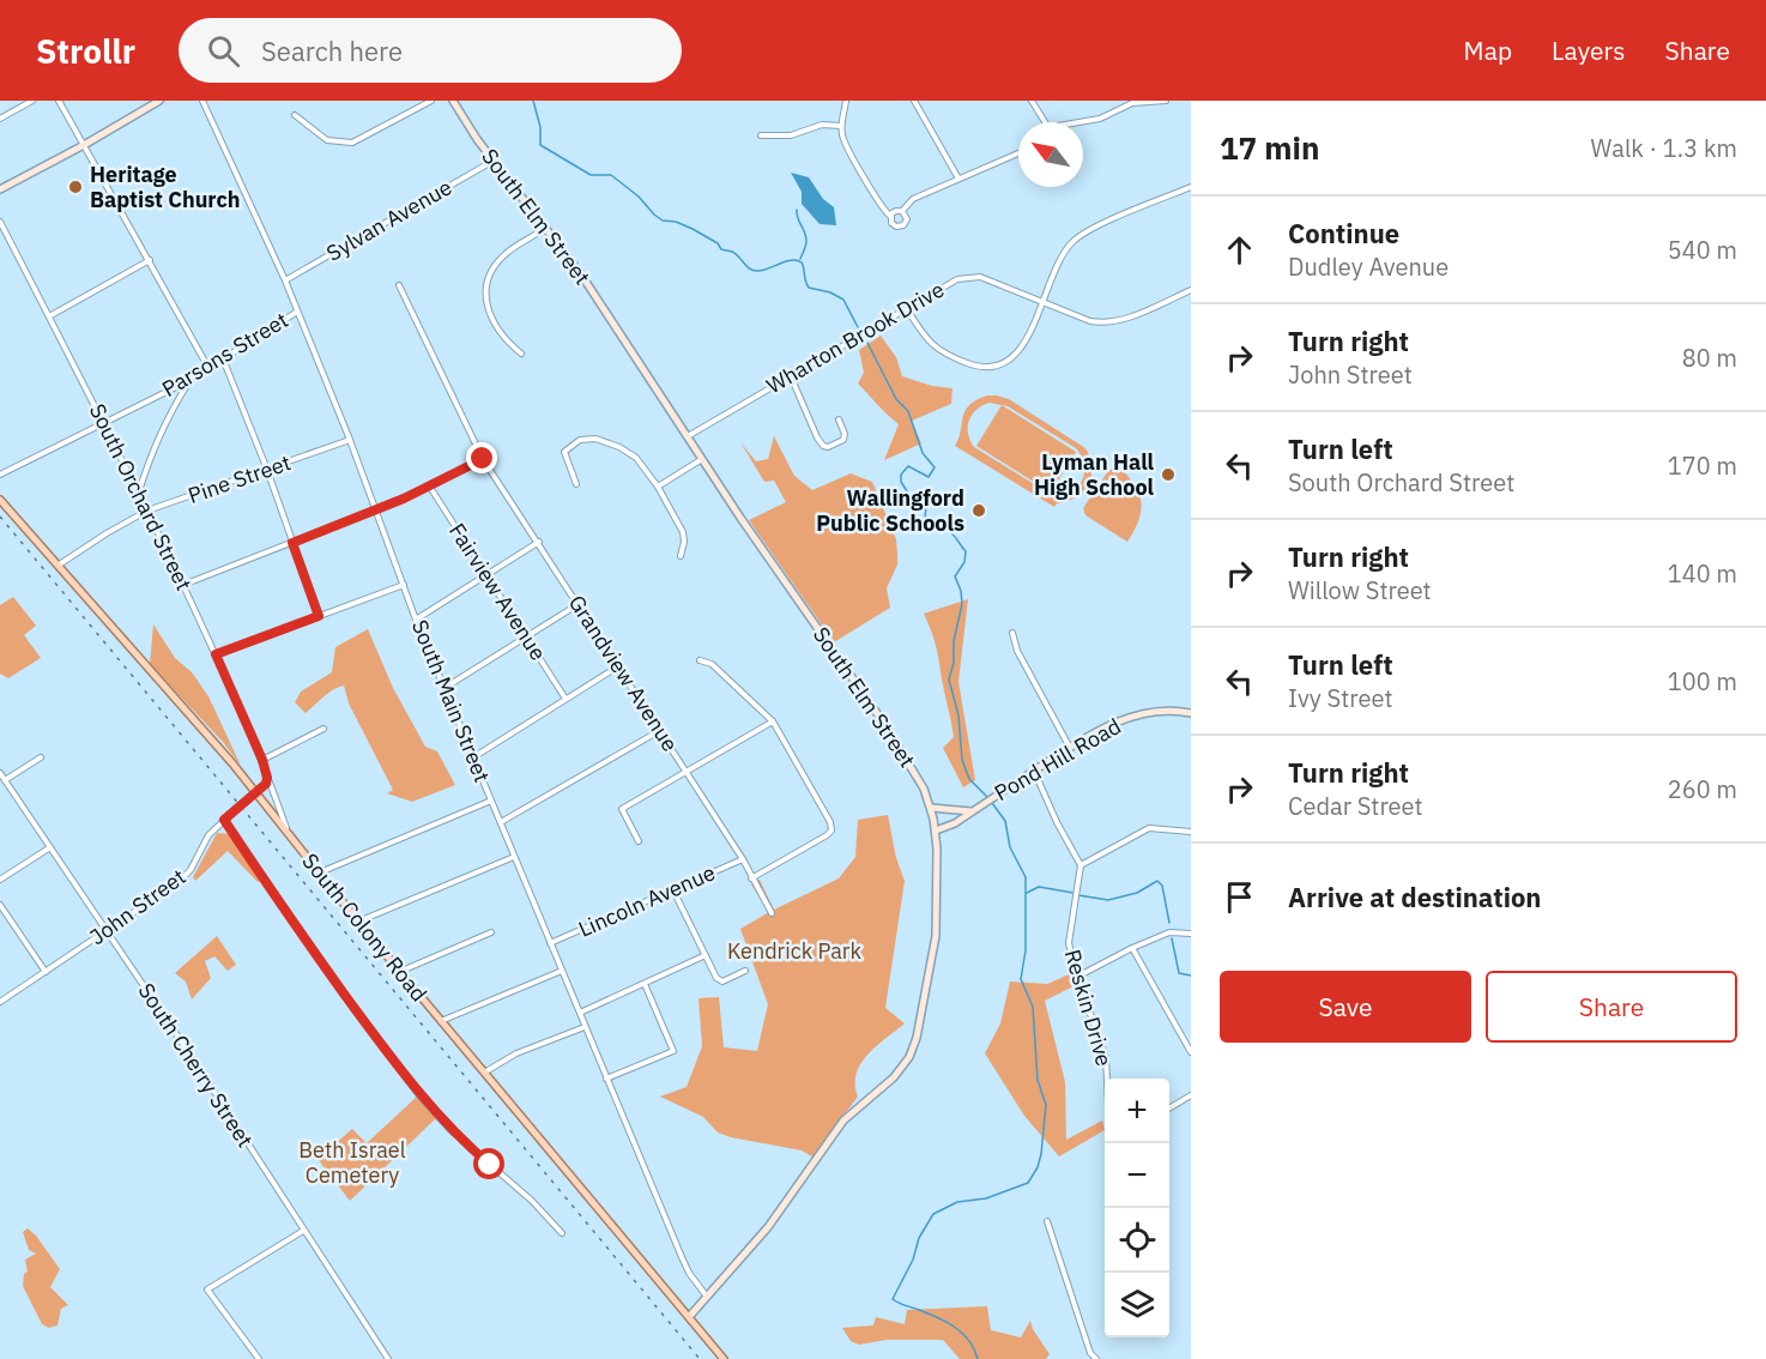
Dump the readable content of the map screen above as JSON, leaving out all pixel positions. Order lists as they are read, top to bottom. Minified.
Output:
{"streets":{"main road":["South Elm Street","Pond Hill Road","South Colony Road"],"street":["Sylvan Avenue","Wharton Brook Drive","Parsons Street","Pine Street","South Orchard Street","Fairview Avenue","Grandview Avenue","South Main Street","Lincoln Avenue","John Street","Reskin Drive","South Cherry Street"]},"crossings":[["South Elm Street","Sylvan Avenue"],["South Elm Street","Wharton Brook Drive"],["South Elm Street","South Main Street"],["South Elm Street","Pond Hill Road"],["South Elm Street","South Colony Road"],["Sylvan Avenue","South Main Street"],["Parsons Street","South Orchard Street"],["Parsons Street","South Main Street"],["Pine Street","South Orchard Street"],["Pine Street","South Main Street"],["Pine Street","South Colony Road"],["South Orchard Street","South Colony Road"],["Grandview Avenue","Lincoln Avenue"],["South Main Street","Lincoln Avenue"],["John Street","South Colony Road"],["John Street","South Cherry Street"]],"parks":["Kendrick Park","Beth Israel Cemetery"],"places":["Heritage Baptist Church","Lyman Hall High School","Wallingford Public Schools"],"north":"top left","page":{"header":"Strollr","search":"Search here","nav":["Map","Layers","Share"],"heading":["17 min","Walk · 1.3 km"],"list":[["Continue","Dudley Avenue","540 m"],["Turn right","John Street","80 m"],["Turn left","South Orchard Street","170 m"],["Turn right","Willow Street","140 m"],["Turn left","Ivy Street","100 m"],["Turn right","Cedar Street","260 m"],"Arrive at destination"],"buttons":["Save","Share"],"map_buttons":["+","−"]}}
